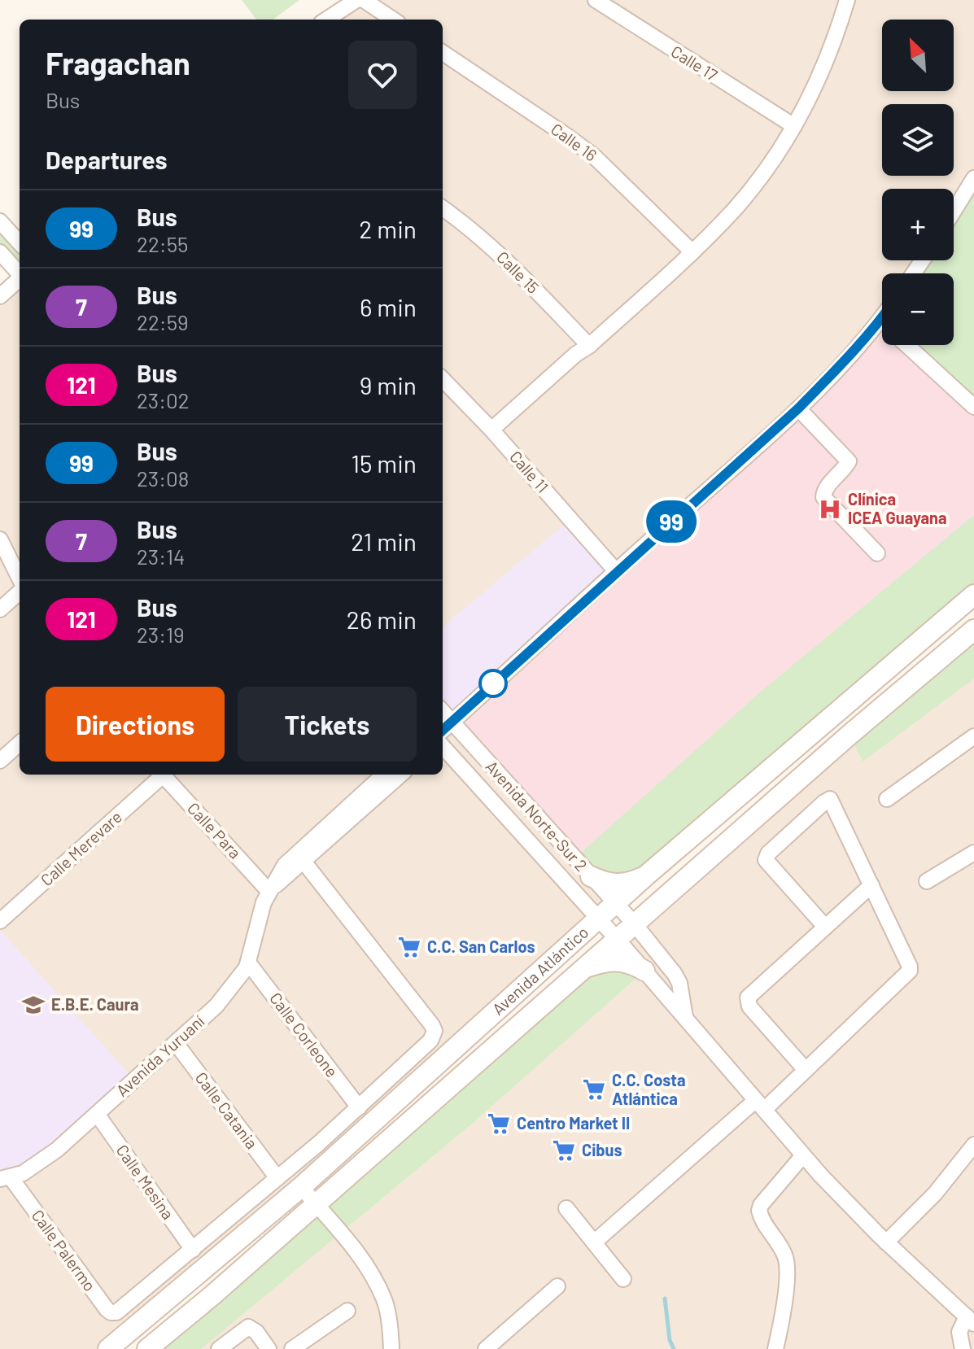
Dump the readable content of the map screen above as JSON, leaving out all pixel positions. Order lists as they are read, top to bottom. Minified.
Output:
{"streets":{"main road":["Avenida Atlántico"],"street":["Calle 17","Calle 16","Calle 15","Calle 11","Avenida Norte-Sur 2","Calle Para","Calle Merevare","Calle Corleone","Avenida Yuruaní","Calle Catania","Calle Mesina","Calle Palermo"]},"crossings":[["Avenida Norte-Sur 2","Avenida Atlántico"],["Calle Para","Avenida Yuruaní"],["Calle Corleone","Avenida Yuruaní"],["Avenida Yuruaní","Calle Catania"],["Avenida Yuruaní","Calle Mesina"],["Avenida Yuruaní","Calle Palermo"],["Calle Mesina","Calle Palermo"]],"places":{"hospital":["Clínica ICEA Guayana"],"supermarket":["C.C. San Carlos","C.C. Costa Atlántica","Centro Market II","Cibus"],"school or university":["E.B.E. Caura"]},"lines":["bus line 99"],"north":"top left","page":{"on_map":"99","map_buttons":["+","−"],"heading":[["Fragachan","Bus"],"Departures"],"list":[{"mark":"99","name":"Bus","note":"22:55","value":"2 min"},{"mark":"7","name":"Bus","note":"22:59","value":"6 min"},{"mark":"121","name":"Bus","note":"23:02","value":"9 min"},{"mark":"99","name":"Bus","note":"23:08","value":"15 min"},{"mark":"7","name":"Bus","note":"23:14","value":"21 min"},{"mark":"121","name":"Bus","note":"23:19","value":"26 min"}],"buttons":["Directions","Tickets"]}}
